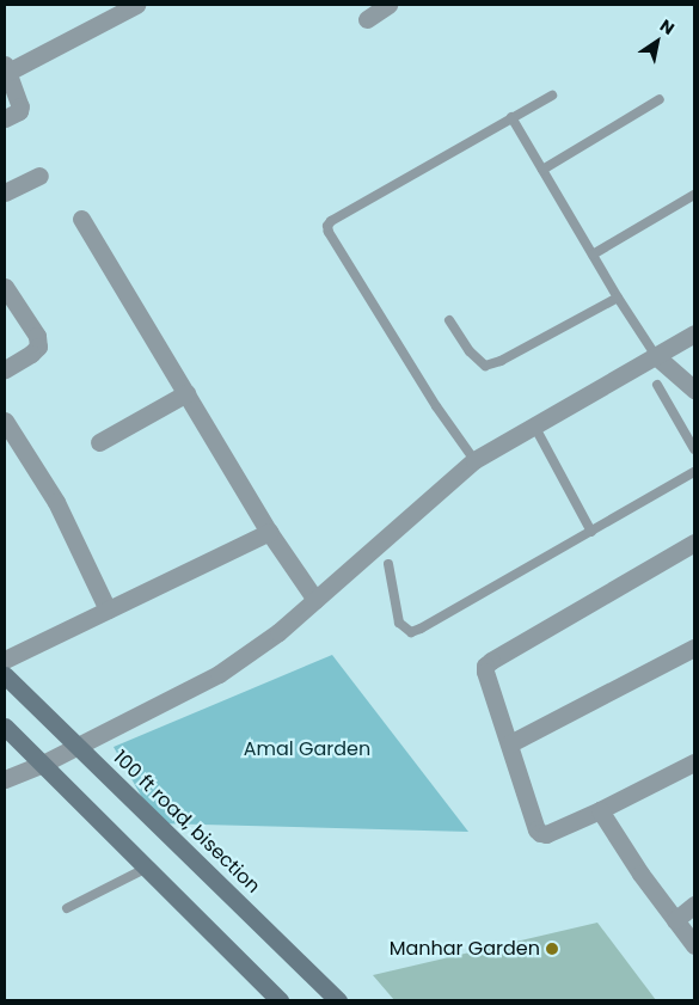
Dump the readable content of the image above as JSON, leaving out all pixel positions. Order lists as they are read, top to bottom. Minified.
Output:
{"streets":{"street":["100 ft road, bisection"]},"parks":["Amal Garden"],"places":["Manhar Garden"],"north":"top right"}
